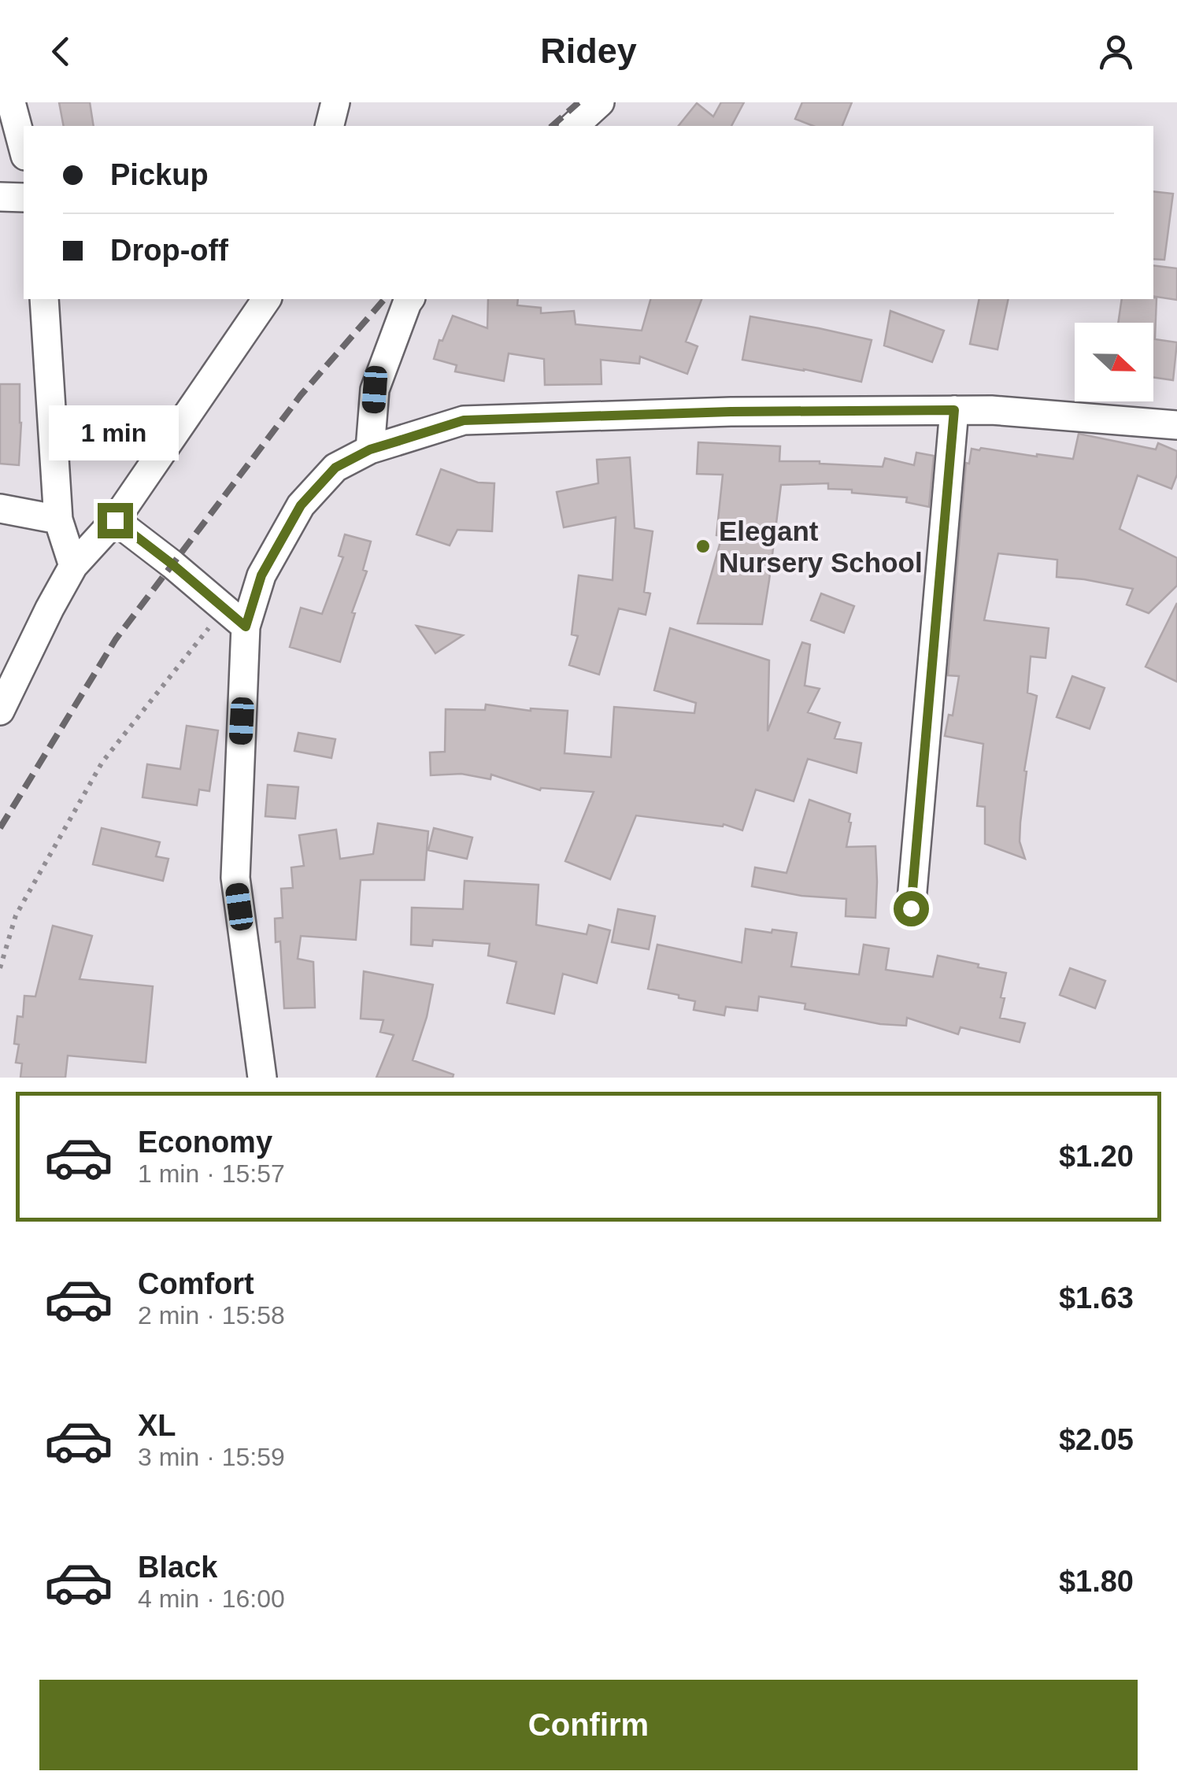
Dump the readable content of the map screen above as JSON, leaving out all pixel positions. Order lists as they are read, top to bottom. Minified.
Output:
{"places":["Elegant Nursery School"],"north":"right","page":{"header":"Ridey","banner":["Pickup","Drop-off"],"bubble":"1 min","list":[{"name":"Economy","note":"1 min · 15:57","value":"$1.20"},{"name":"Comfort","note":"2 min · 15:58","value":"$1.63"},{"name":"XL","note":"3 min · 15:59","value":"$2.05"},{"name":"Black","note":"4 min · 16:00","value":"$1.80"}],"buttons":"Confirm"}}
